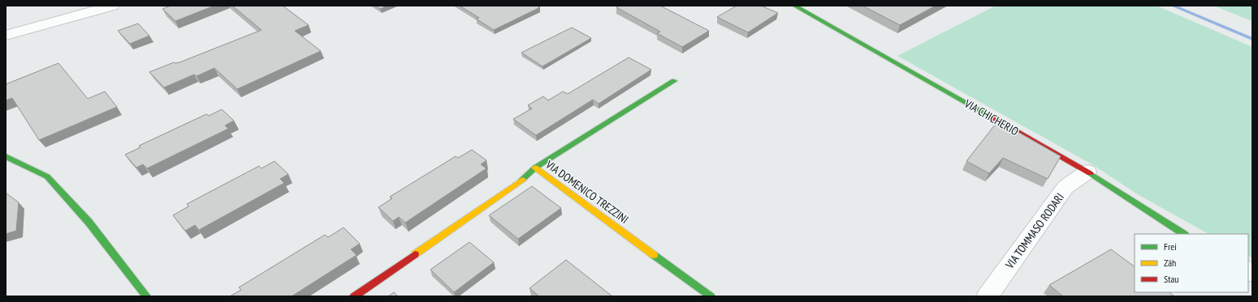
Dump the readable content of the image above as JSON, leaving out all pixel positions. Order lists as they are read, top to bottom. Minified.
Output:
{"streets":{"street":["VIA CHICHERIO","VIA DOMENICO TREZZINI","VIA TOMMASO RODARI"]},"crossings":[["VIA CHICHERIO","VIA TOMMASO RODARI"]],"legend":["Frei","Zäh","Stau"]}
